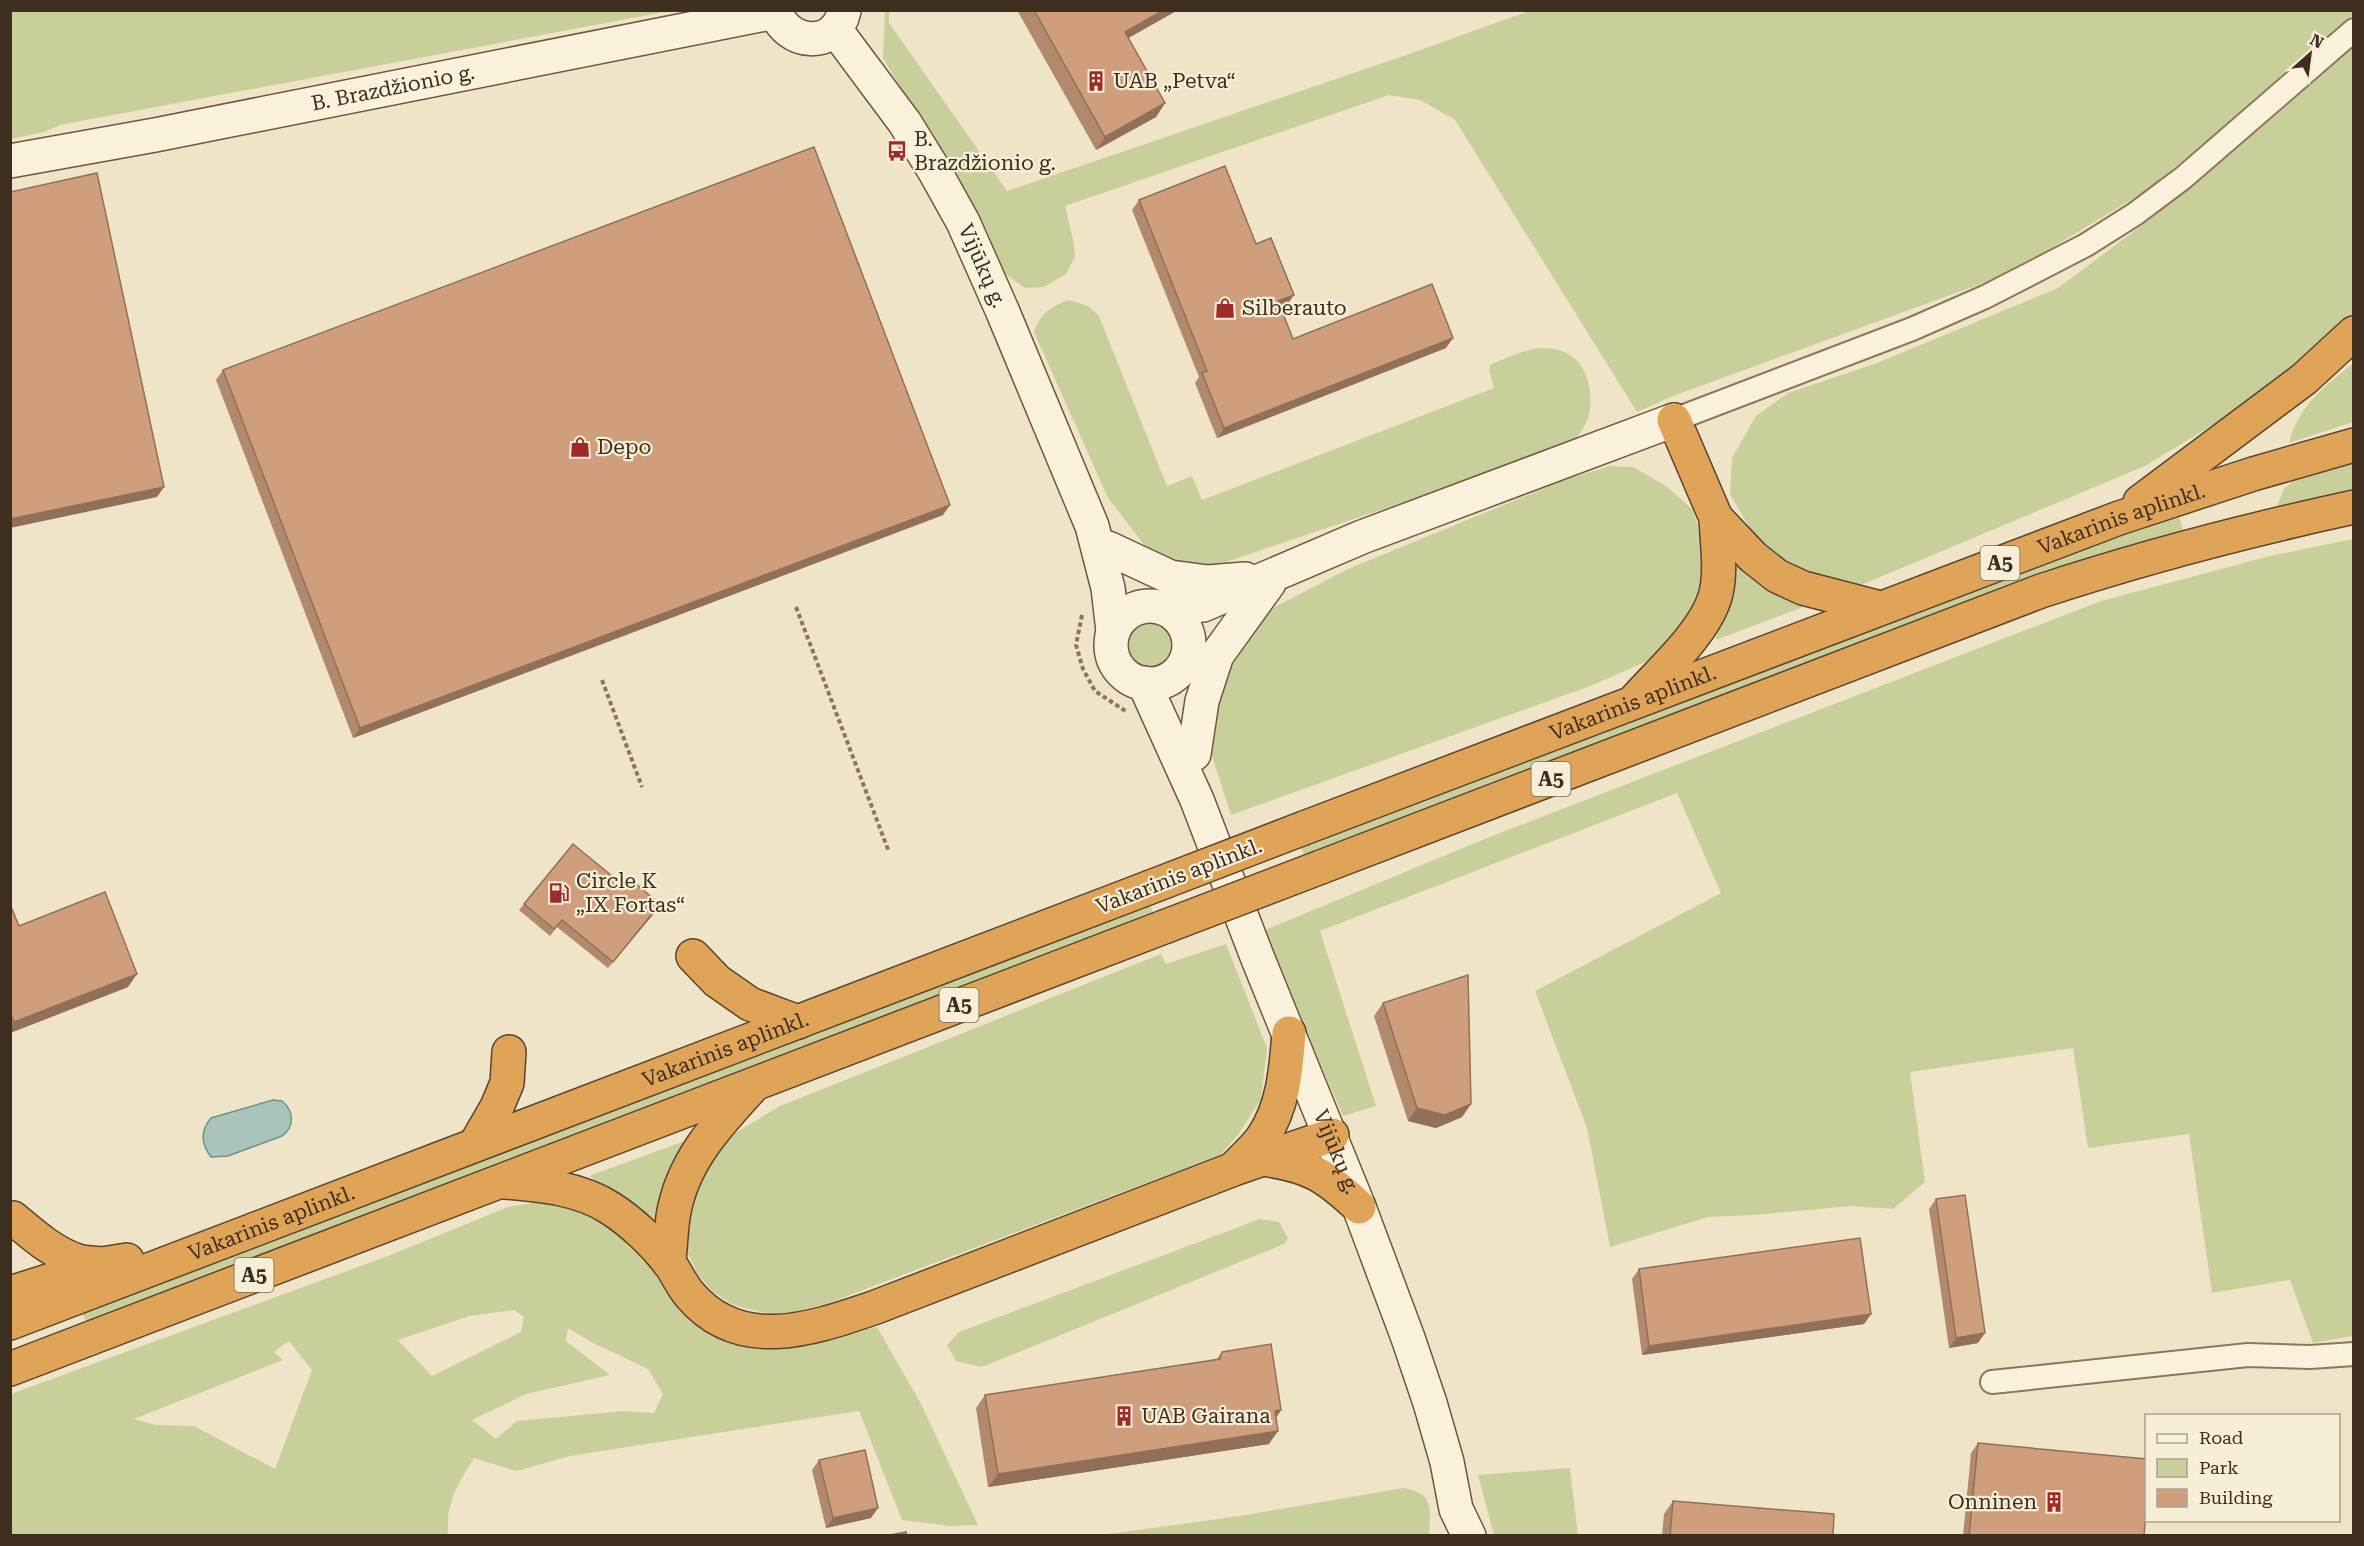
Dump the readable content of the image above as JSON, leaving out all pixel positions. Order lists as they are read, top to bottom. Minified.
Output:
{"streets":{"highway":["Vakarinis aplinkl.","A5"],"main road":["B. Brazdžionio g.","Vijūkų g."]},"places":{"building":["UAB „Petva“","UAB Gairana","Onninen"],"bus stop":["B. Brazdžionio g."],"shop":["Silberauto","Depo"],"fuel station":["Circle K „IX Fortas“"]},"legend":["Road","Park","Building"],"north":"top right"}
